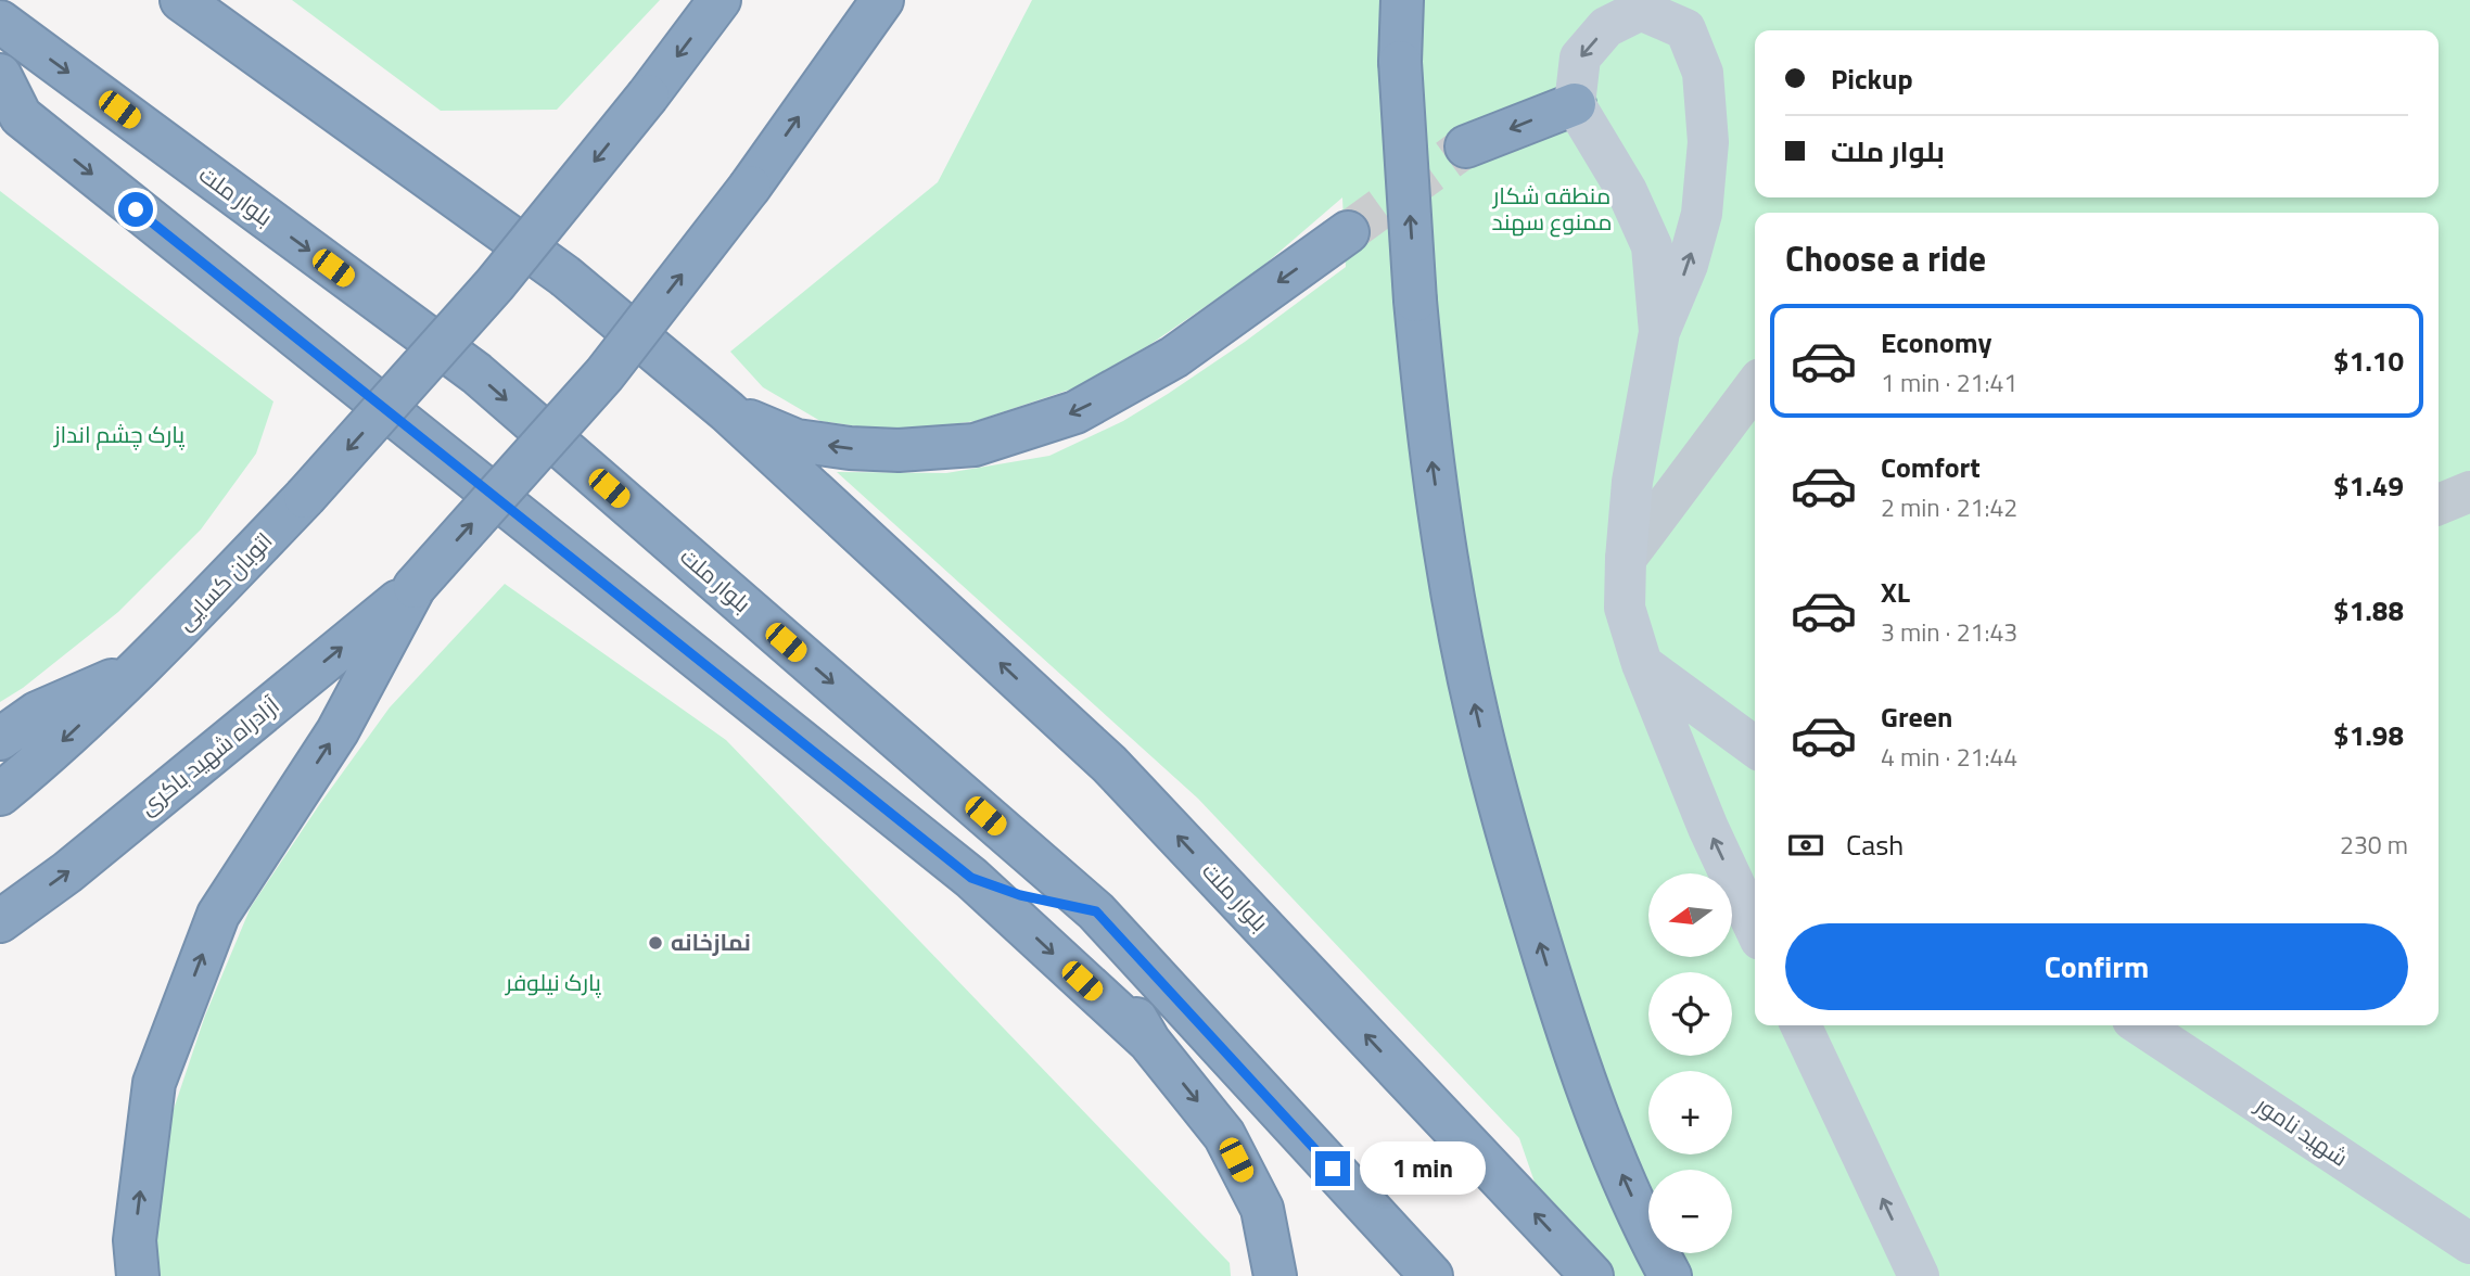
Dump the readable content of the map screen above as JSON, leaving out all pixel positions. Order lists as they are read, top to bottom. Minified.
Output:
{"streets":{"highway":["بلوار ملت","اتوبان کسایی","آزادراه شهید باکری"],"street":["شهید نامور"]},"parks":["منطقه شکار ممنوع سهند","پارک چشم انداز","پارک نیلوفر"],"places":["نمازخانه"],"north":"left","page":{"banner":["Pickup","بلوار ملت"],"heading":"Choose a ride","list":[{"name":"Economy","note":"1 min · 21:41","value":"$1.10"},{"name":"Comfort","note":"2 min · 21:42","value":"$1.49"},{"name":"XL","note":"3 min · 21:43","value":"$1.88"},{"name":"Green","note":"4 min · 21:44","value":"$1.98"}],"pay":["Cash","230 m"],"map_buttons":["+","−"],"buttons":"Confirm","bubble":"1 min"}}
